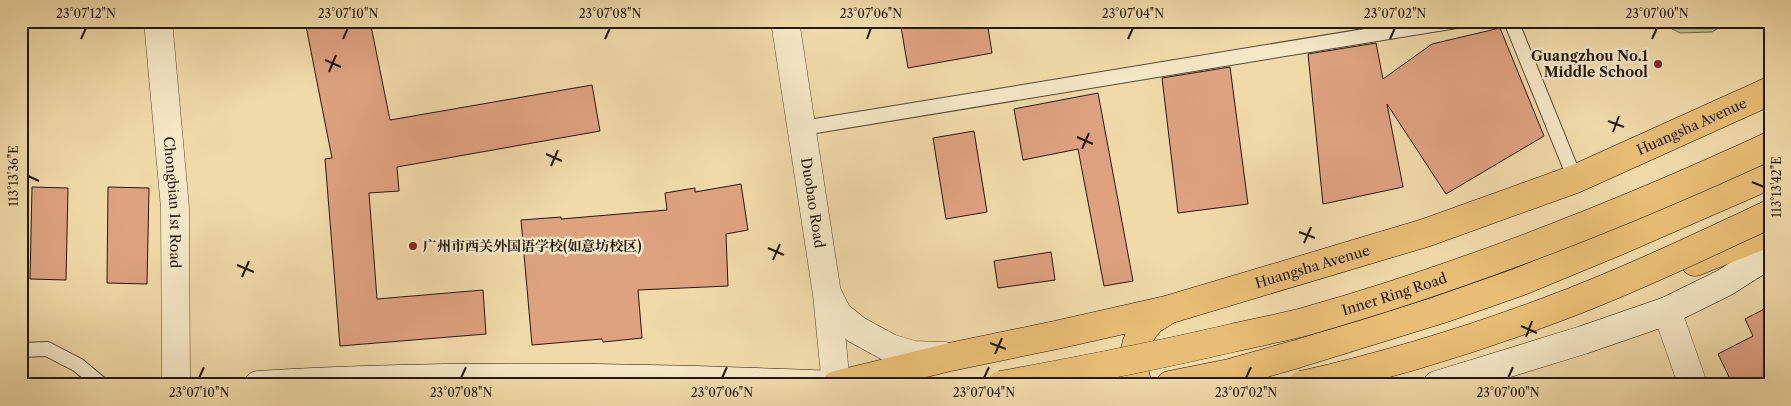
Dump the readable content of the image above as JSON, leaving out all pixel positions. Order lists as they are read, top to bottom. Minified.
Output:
{"streets":{"highway":["Huangsha Avenue","Inner Ring Road"],"street":["Chongbian 1st Road","Duobao Road"]},"crossings":[["Huangsha Avenue","Duobao Road"]],"places":["Guangzhou No.1 Middle School","广州市西关外国语学校(如意坊校区)"],"coordinates":["23°07'12\"N","23°07'10\"N","23°07'08\"N","23°07'06\"N","23°07'04\"N","23°07'02\"N","23°07'00\"N","113°13'36\"E","113°13'42\"E"]}
